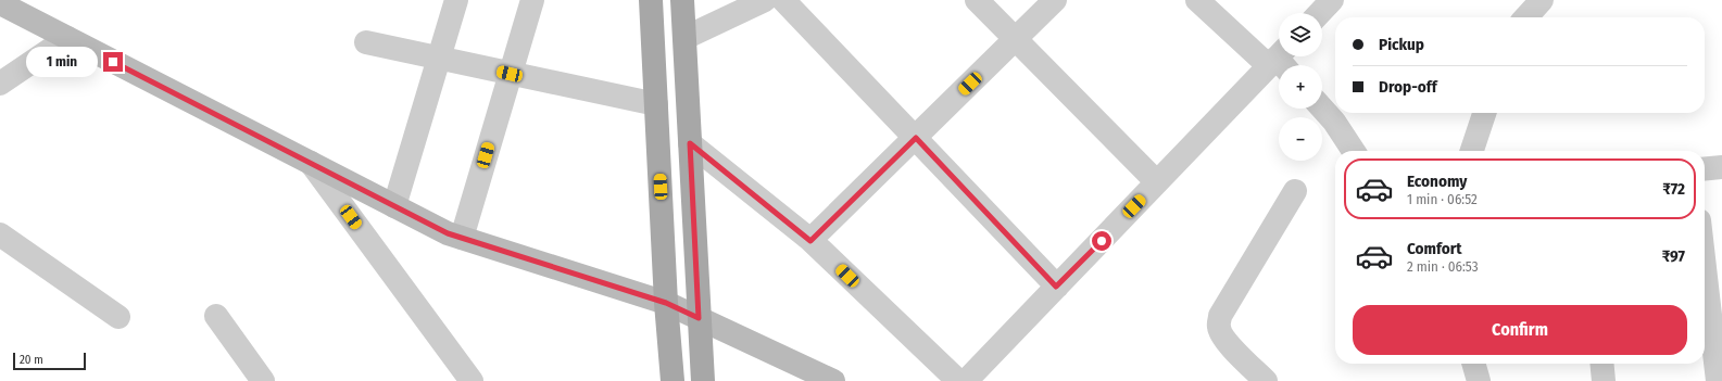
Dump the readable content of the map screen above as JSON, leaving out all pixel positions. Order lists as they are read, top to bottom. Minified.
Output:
{"scale_bar":"20 m","page":{"map_buttons":["+","−"],"banner":["Pickup","Drop-off"],"bubble":"1 min","list":[{"name":"Economy","note":"1 min · 06:52","value":"₹72"},{"name":"Comfort","note":"2 min · 06:53","value":"₹97"}],"buttons":"Confirm","scale":"20 m"}}
